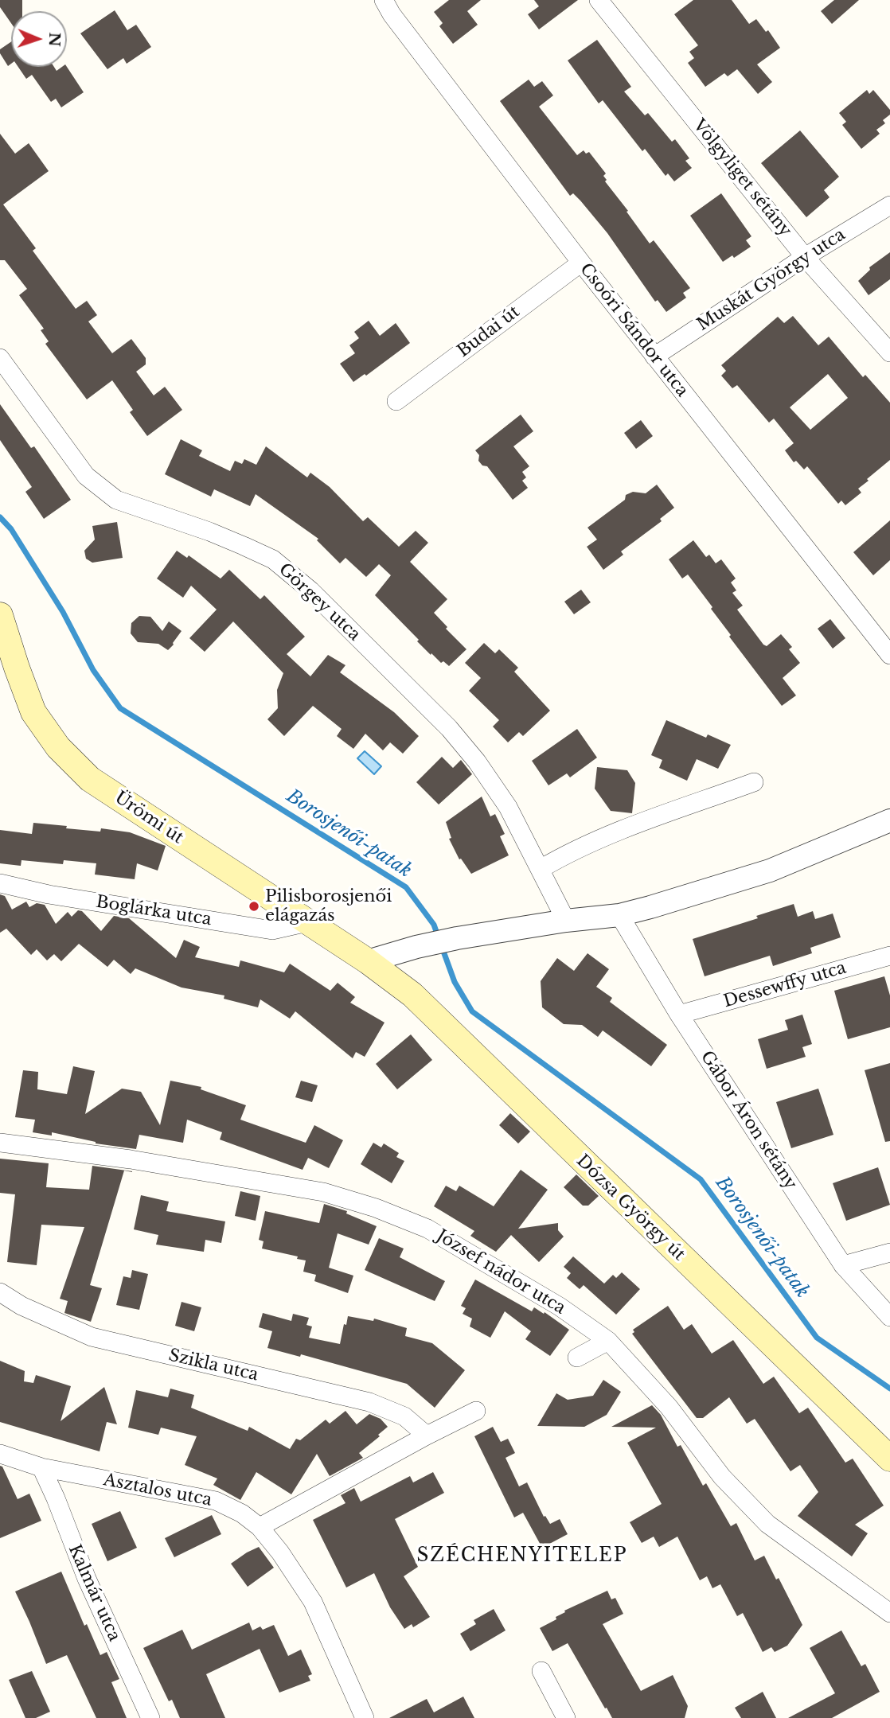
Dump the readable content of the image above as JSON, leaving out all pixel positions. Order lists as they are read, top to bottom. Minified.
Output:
{"streets":{"main road":["Ürömi út","Dózsa György út"],"street":["Völgyliget sétány","Muskát György utca","Csoóri Sándor utca","Budai út","Görgey utca","Boglárka utca","Dessewffy utca","Gábor Áron sétány","József nádor utca","Szikla utca","Asztalos utca","Kalmár utca"]},"crossings":[["Völgyliget sétány","Muskát György utca"],["Muskát György utca","Csoóri Sándor utca"],["Csoóri Sándor utca","Budai út"],["Ürömi út","Boglárka utca"],["Ürömi út","Dózsa György út"],["Dessewffy utca","Gábor Áron sétány"],["Asztalos utca","Kalmár utca"]],"districts":["SZÉCHENYITELEP"],"water":["Borosjenői-patak"],"places":["Pilisborosjenői elágazás"],"north":"right"}
